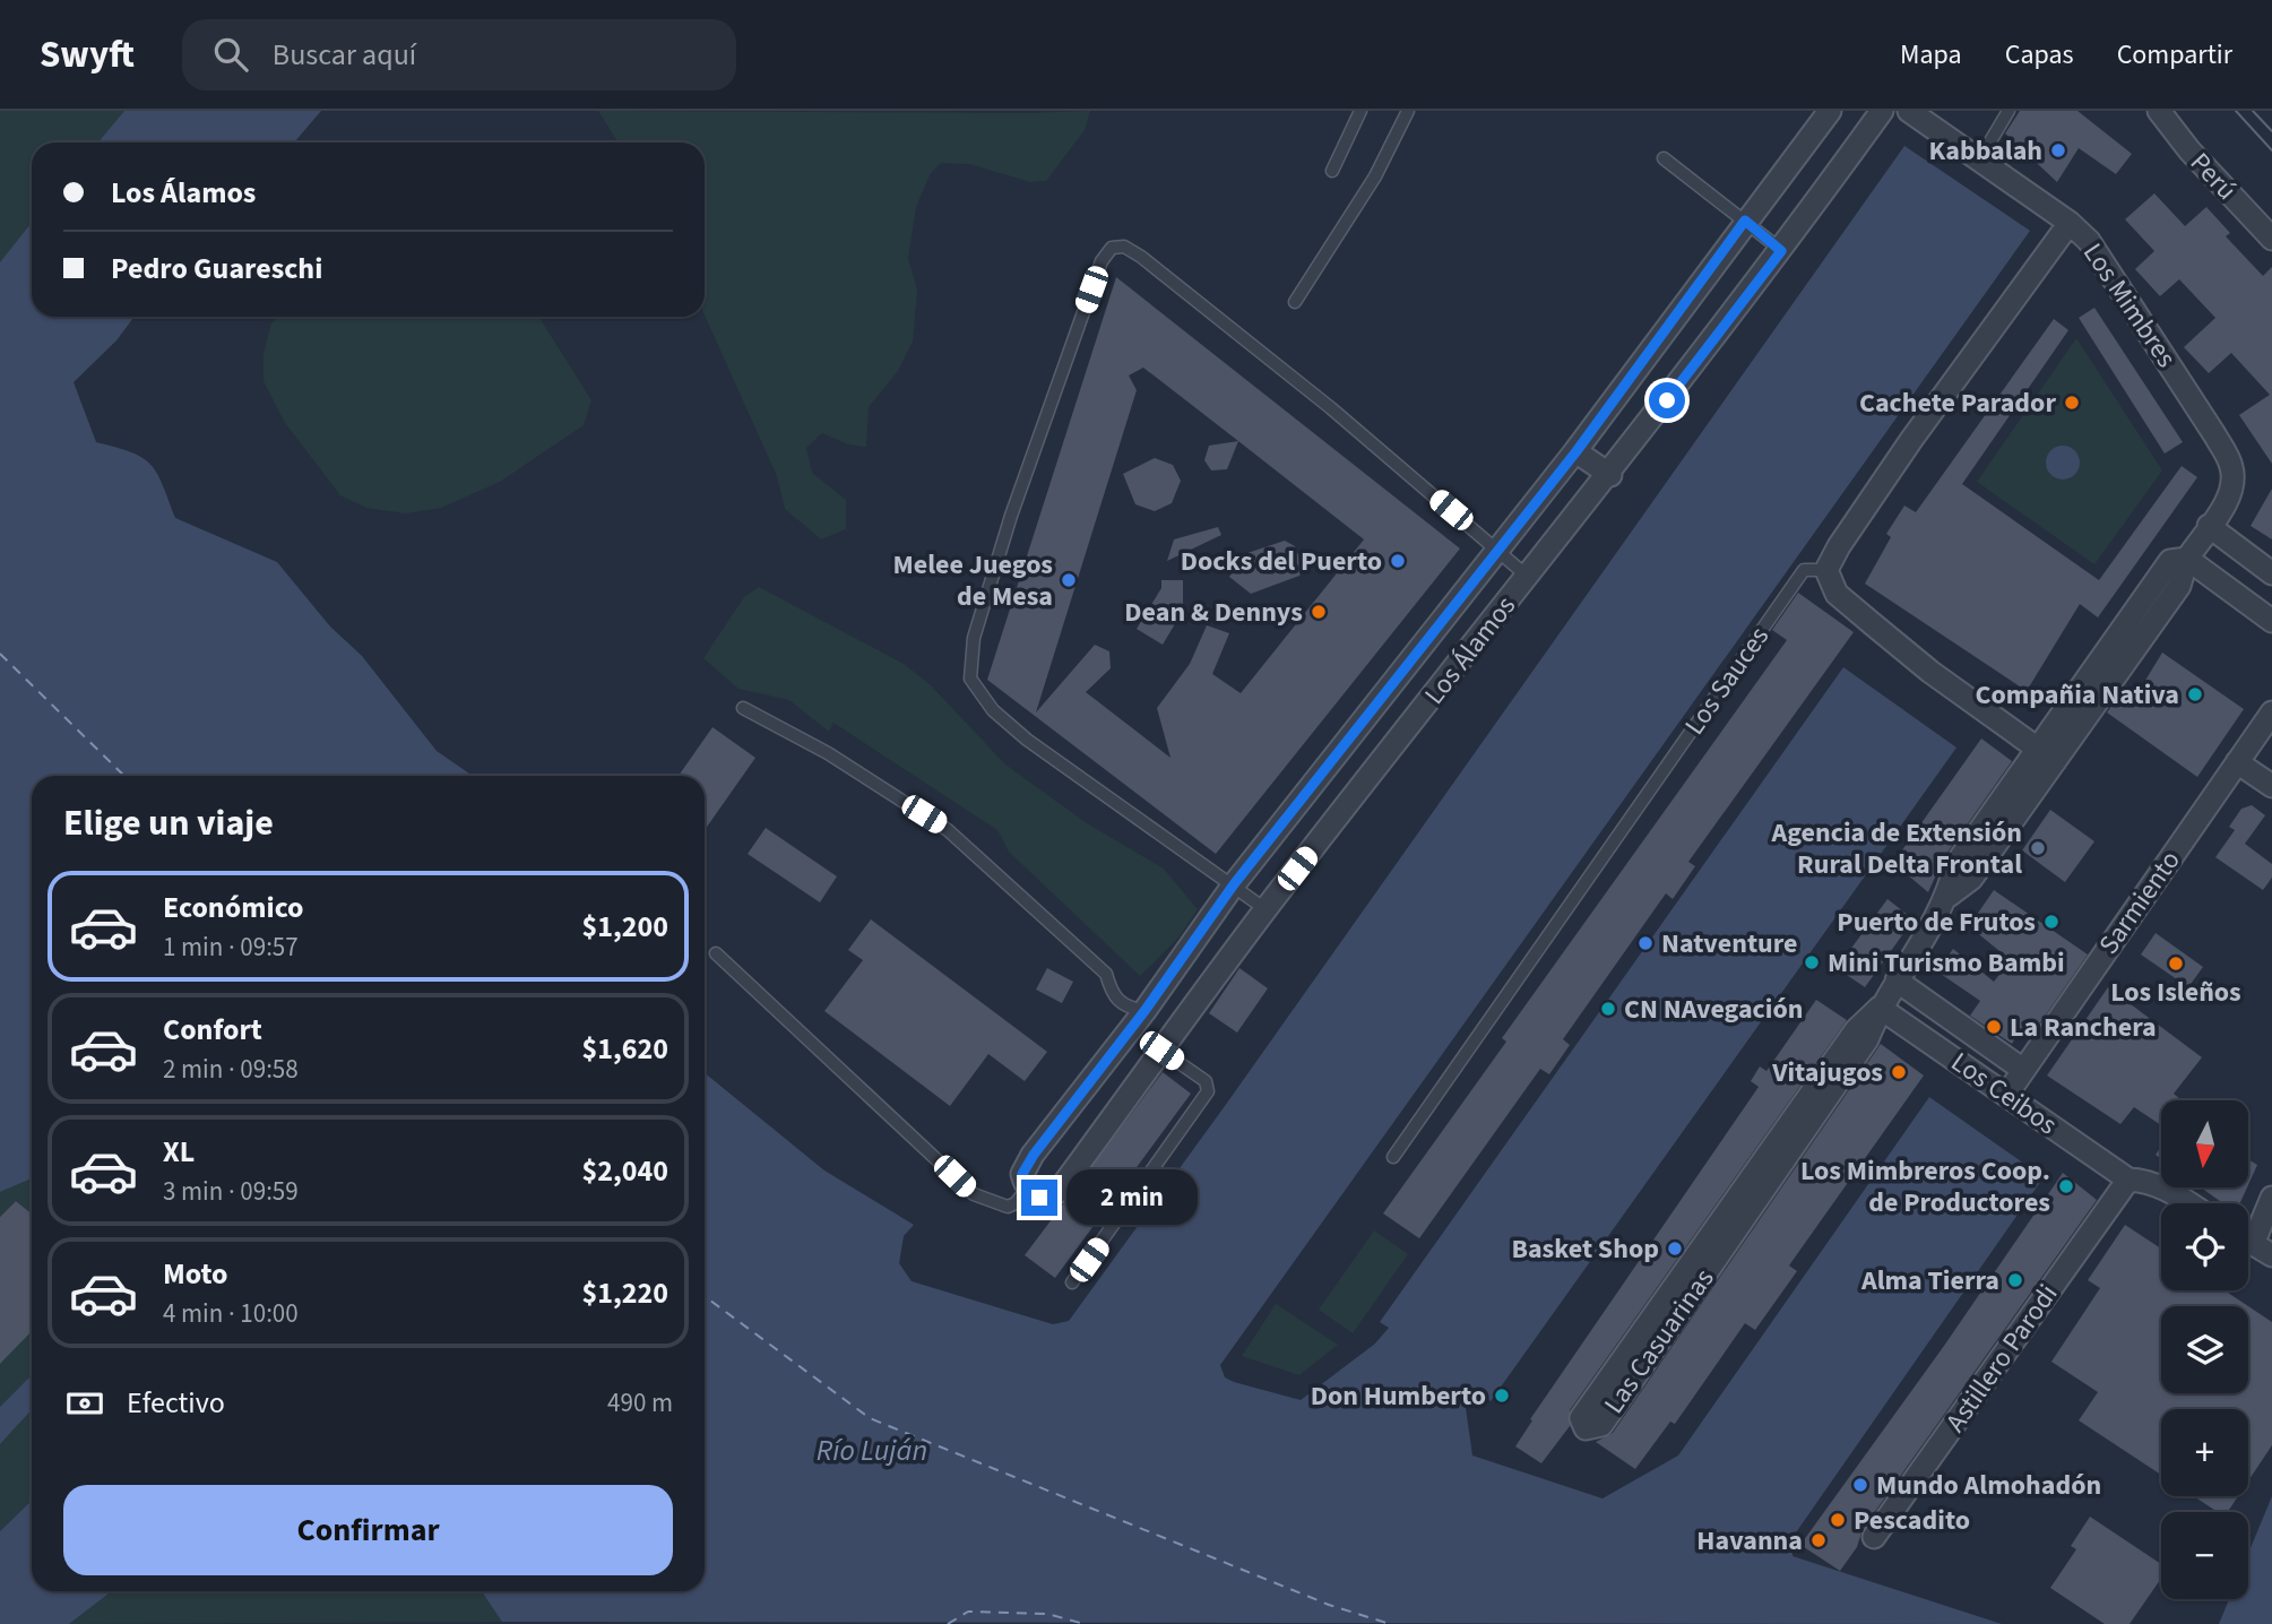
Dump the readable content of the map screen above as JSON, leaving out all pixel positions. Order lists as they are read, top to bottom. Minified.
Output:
{"streets":{"street":["Perú","Los Mimbres","Los Álamos","Sarmiento","Los Ceibos","Las Casuarinas","Astillero Parodi"],"lane":["Los Sauces"]},"crossings":[["Los Mimbres","Las Casuarinas"],["Sarmiento","Los Ceibos"],["Los Ceibos","Las Casuarinas"],["Los Ceibos","Astillero Parodi"]],"water":["Río Luján"],"places":["Kabbalah","Cachete Parador","Docks del Puerto","Melee Juegos de Mesa","Dean & Dennys","Compañia Nativa","Agencia de Extensión Rural Delta Frontal","Puerto de Frutos","Natventure","Mini Turismo Bambi","Los Isleños","CN NAvegación","La Ranchera","Vitajugos","Los Mimbreros Coop. de Productores","Basket Shop","Alma Tierra","Don Humberto","Mundo Almohadón","Pescadito","Havanna"],"north":"bottom","page":{"header":"Swyft","search":"Buscar aquí","nav":["Mapa","Capas","Compartir"],"banner":["Los Álamos","Pedro Guareschi"],"heading":"Elige un viaje","list":[{"name":"Económico","note":"1 min · 09:57","value":"$1,200"},{"name":"Confort","note":"2 min · 09:58","value":"$1,620"},{"name":"XL","note":"3 min · 09:59","value":"$2,040"},{"name":"Moto","note":"4 min · 10:00","value":"$1,220"}],"map_buttons":["+","−"],"bubble":"2 min","pay":["Efectivo","490 m"],"buttons":"Confirmar"}}
